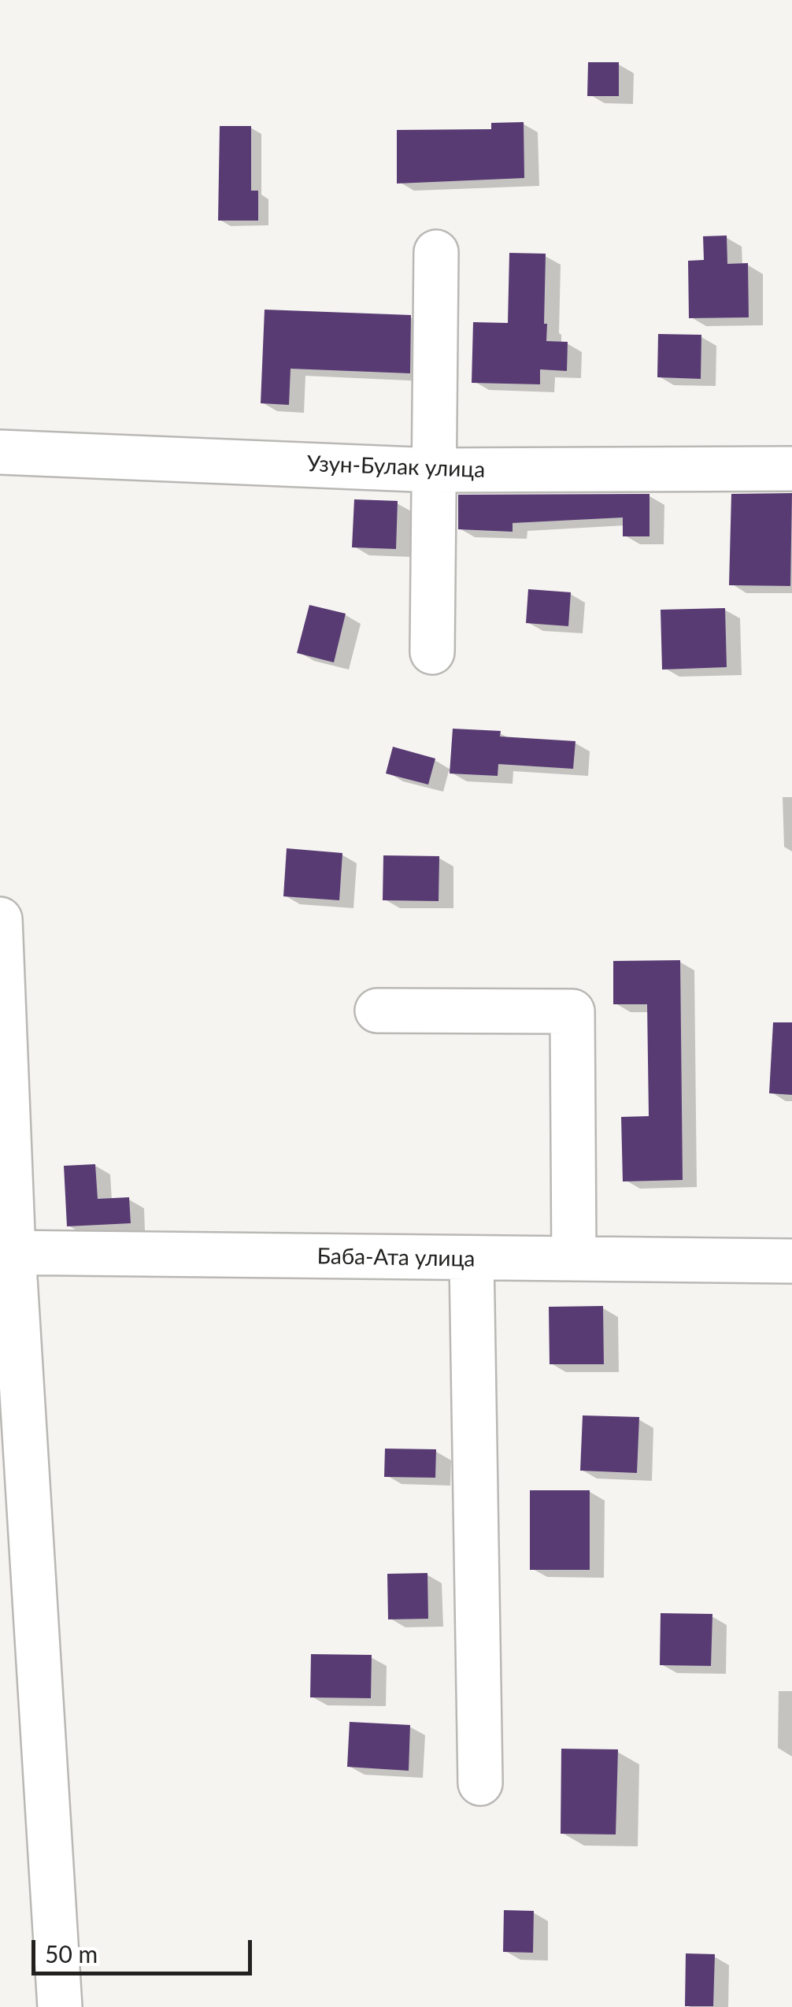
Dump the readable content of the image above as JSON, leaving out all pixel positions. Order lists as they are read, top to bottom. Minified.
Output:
{"streets":{"street":["Узун-Булак улица","Баба-Ата улица"]},"scale_bar":"50 m"}
